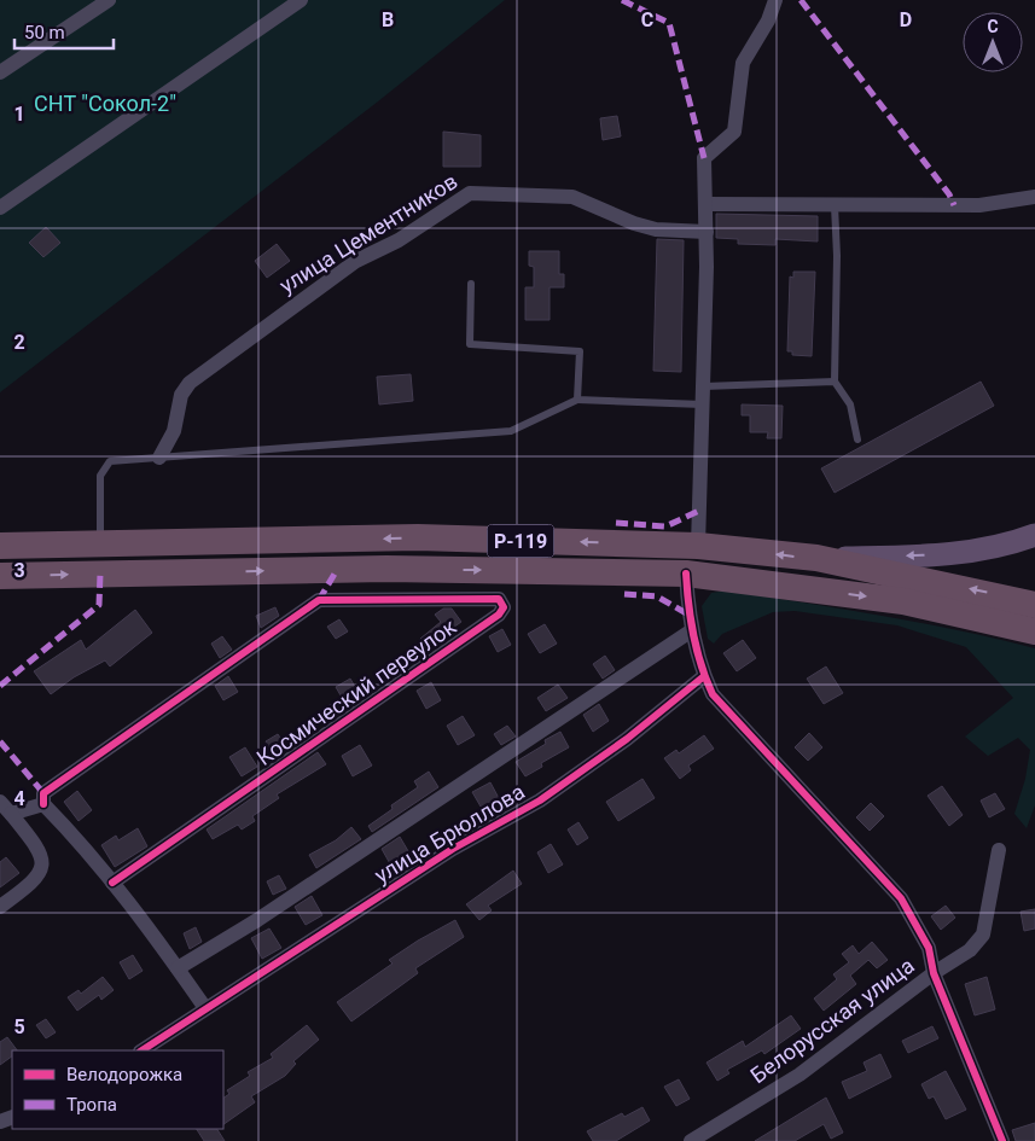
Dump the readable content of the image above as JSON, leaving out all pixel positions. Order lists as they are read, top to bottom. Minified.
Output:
{"streets":{"highway":["Р-119"],"street":["улица Цементников","Космический переулок","улица Брюллова","Белорусская улица"]},"parks":["СНТ \"Сокол-2\""],"legend":["Велодорожка","Тропа"],"scale_bar":"50 m","north":"top","grid":{"columns":["B","C","D"],"rows":["1","2","3","4","5"]}}
